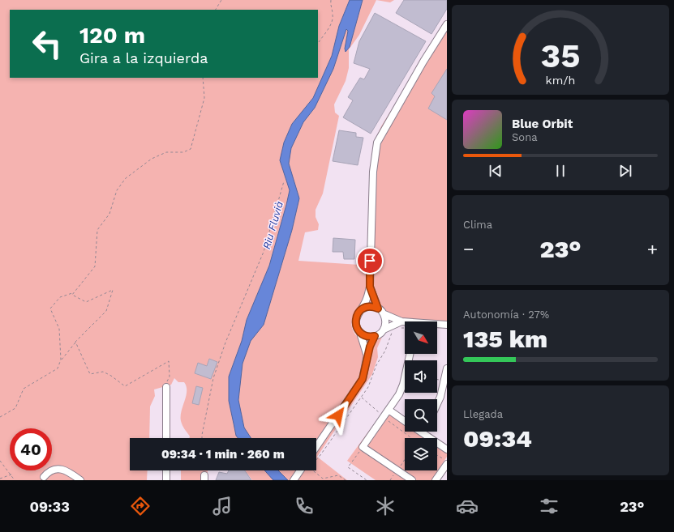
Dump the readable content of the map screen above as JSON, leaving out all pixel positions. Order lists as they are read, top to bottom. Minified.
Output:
{"water":["Riu Fluvià"],"north":"bottom right","page":{"turn":["120 m","Gira a la izquierda"],"song":["Blue Orbit","Sona"],"tile":["Clima",["Autonomía · 27%","135 km"],["Llegada","09:34"]],"heat":["−","23°","+"],"limit":"40","trip":"09:34 · 1 min · 260 m","tabs":["09:33","23°"],"gauge":["35","km/h"]}}
